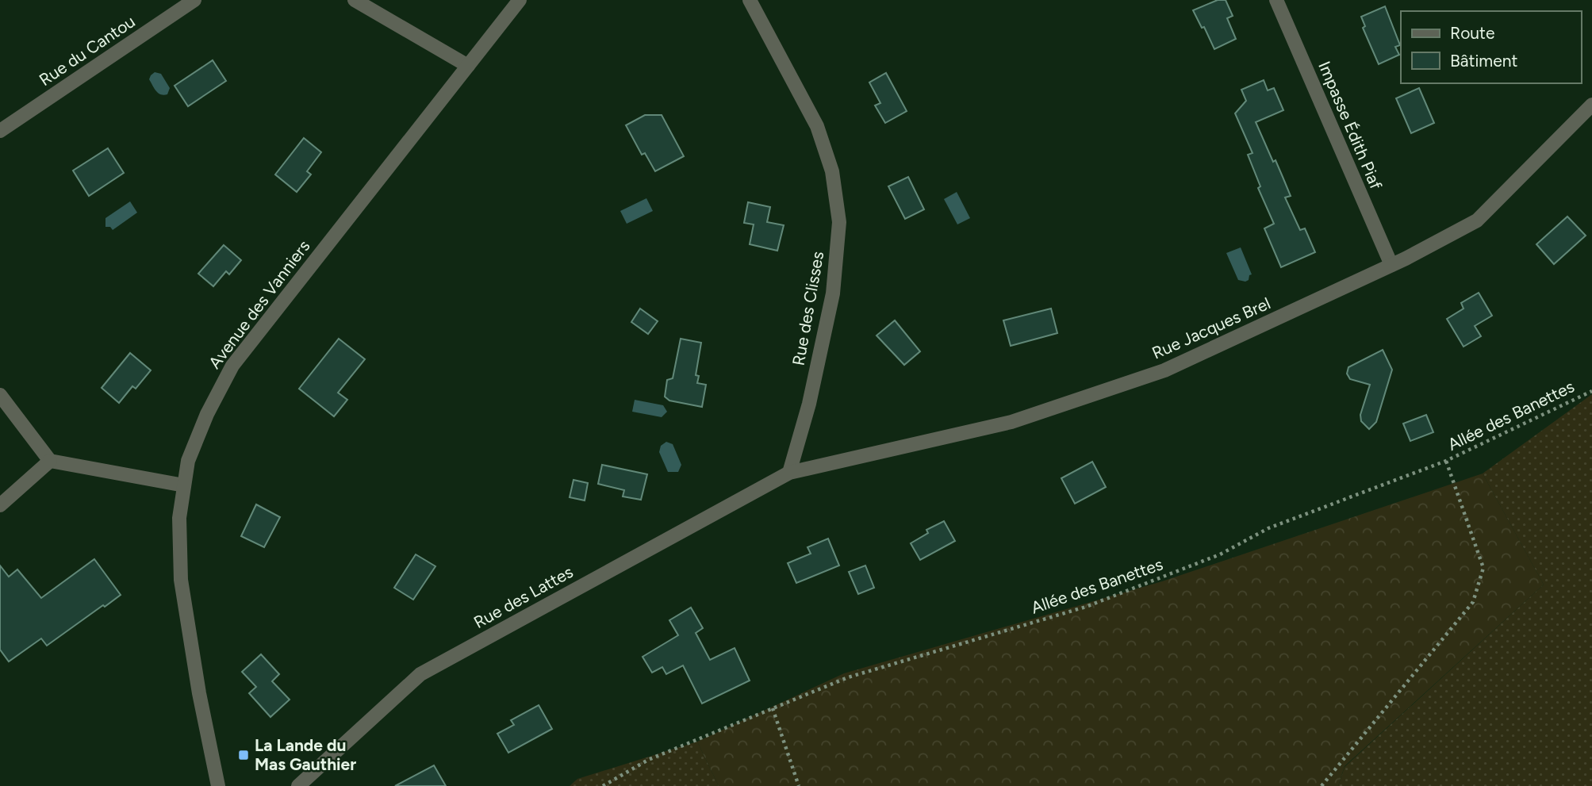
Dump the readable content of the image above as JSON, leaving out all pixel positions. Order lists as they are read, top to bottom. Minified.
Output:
{"streets":{"street":["Rue du Cantou","Impasse Édith Piaf","Avenue des Vanniers","Rue des Clisses","Rue Jacques Brel","Rue des Lattes"],"path":["Allée des Banettes"]},"crossings":[["Impasse Édith Piaf","Rue Jacques Brel"],["Rue des Clisses","Rue Jacques Brel"],["Rue des Clisses","Rue des Lattes"],["Rue Jacques Brel","Rue des Lattes"]],"places":{"transit":["La Lande du Mas Gauthier"]},"legend":["Route","Bâtiment"]}
